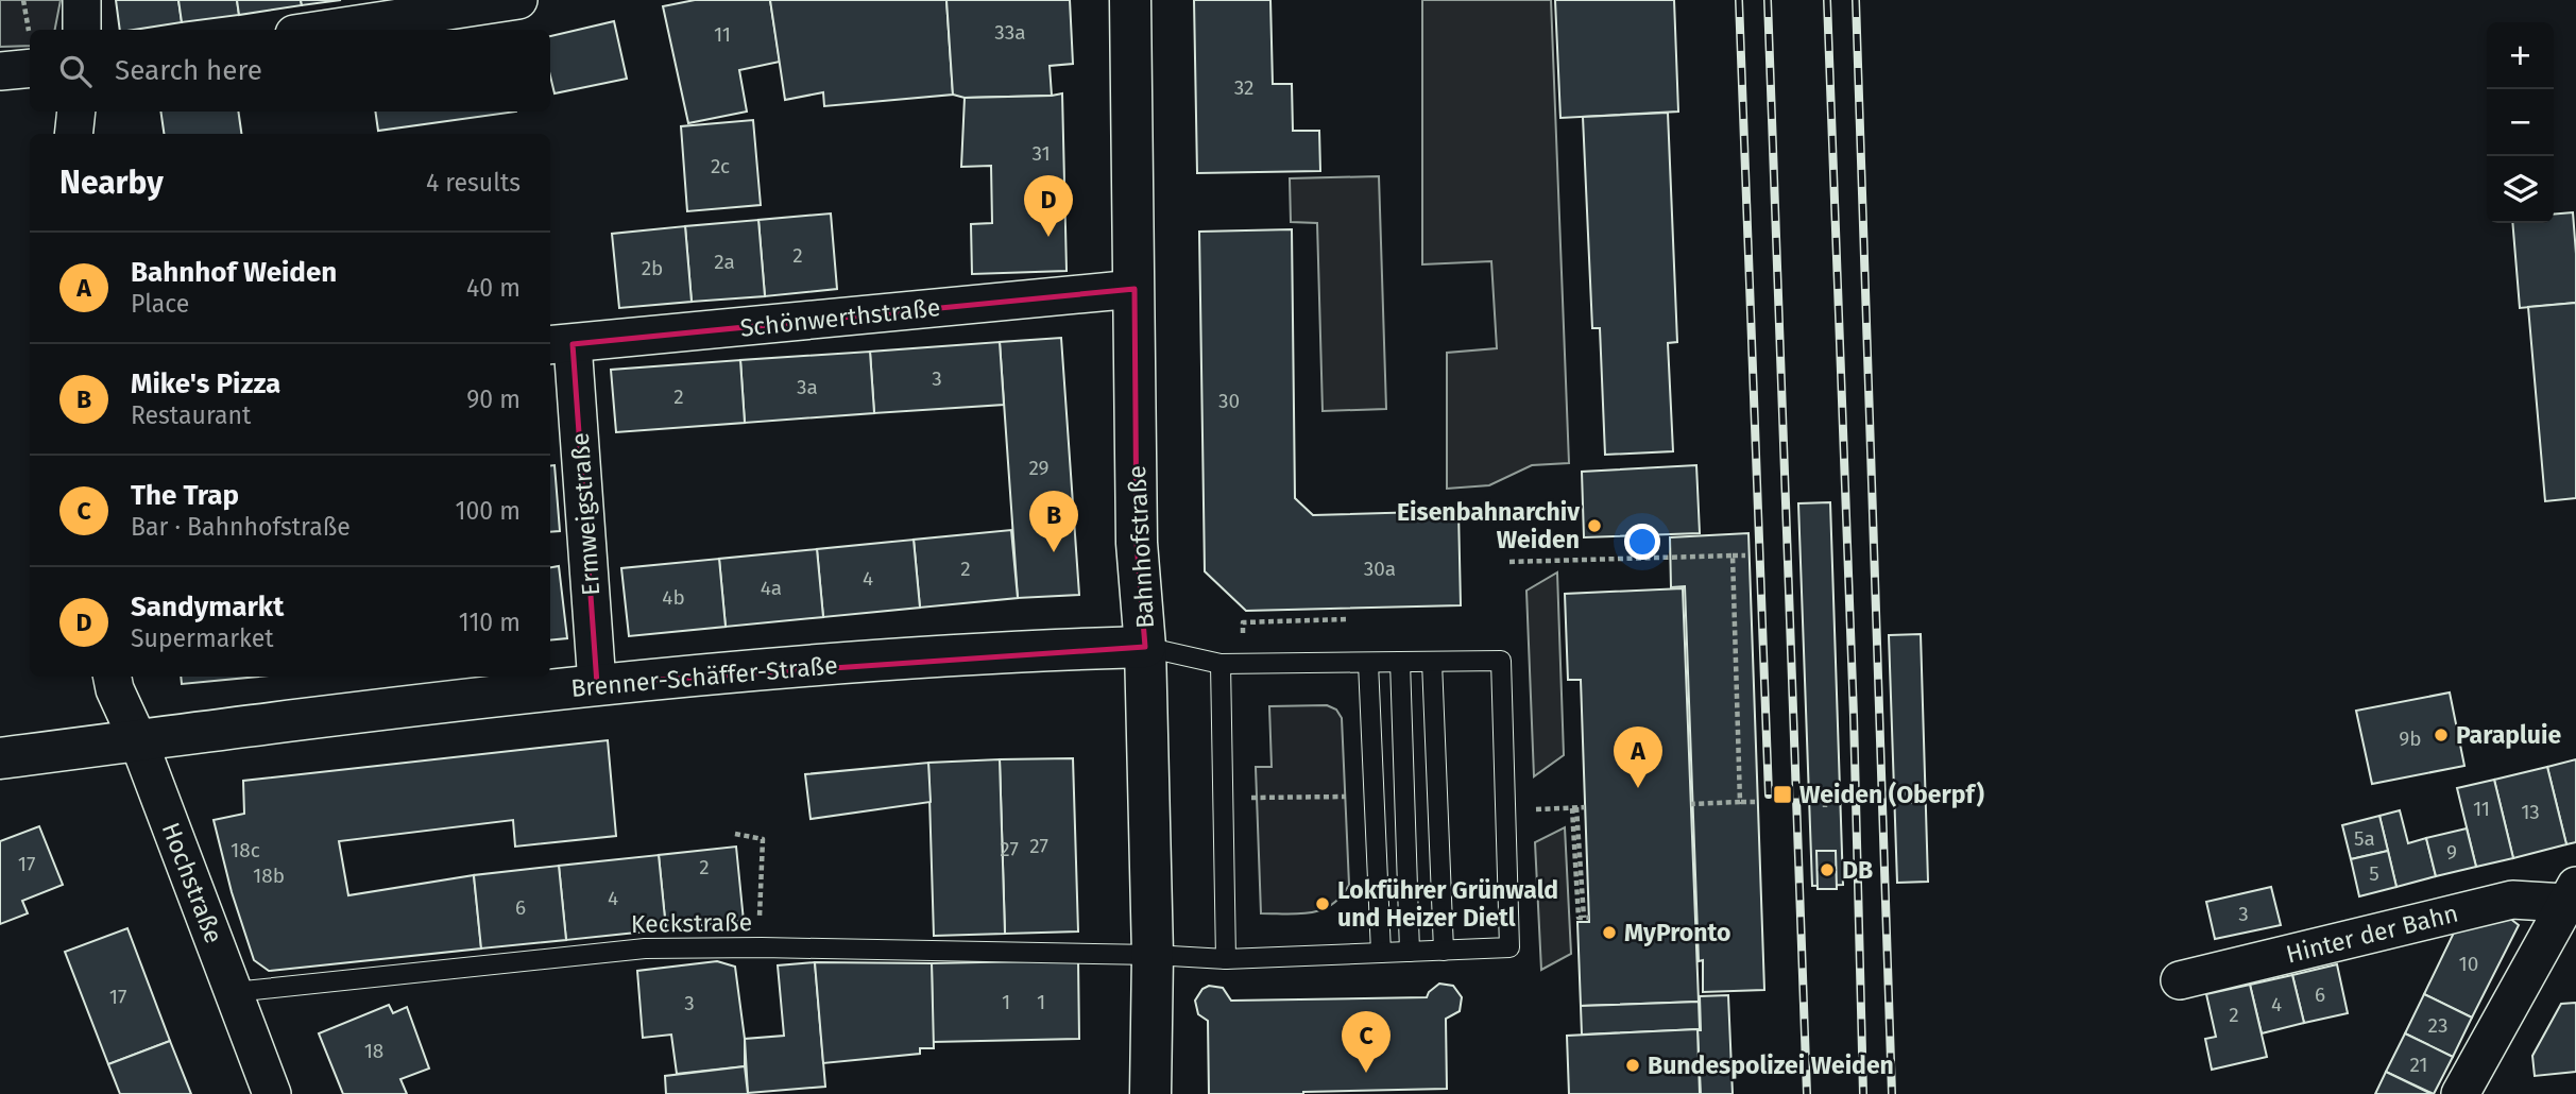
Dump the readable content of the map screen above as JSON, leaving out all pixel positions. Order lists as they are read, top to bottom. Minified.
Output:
{"streets":{"main road":["Bahnhofstraße","Brenner-Schäffer-Straße"],"street":["Schönwerthstraße","Ermweigstraße","Hochstraße","Hinter der Bahn"],"lane":["Keckstraße"]},"crossings":[["Schönwerthstraße","Ermweigstraße"],["Schönwerthstraße","Bahnhofstraße"],["Ermweigstraße","Brenner-Schäffer-Straße"],["Bahnhofstraße","Brenner-Schäffer-Straße"],["Bahnhofstraße","Keckstraße"],["Brenner-Schäffer-Straße","Hochstraße"],["Hochstraße","Keckstraße"]],"places":{"other":["Eisenbahnarchiv Weiden","Parapluie","DB","Lokführer Grünwald und Heizer Dietl","MyPronto","Bundespolizei Weiden"],"transit":["Weiden (Oberpf)"]},"house_numbers":["33a","11","32","31","2c","2","2a","2b","3","3a","2","30","29","2","30a","4","4a","4b","9b","11","13","5a","27","27","18c","9","17","2","5","18b","4","6","3","10","6","17","1","1","3","4","2","23","18","21"],"page":{"map_buttons":["+","−"],"search":"Search here","heading":["Nearby","4 results"],"pins":["D","B","A","C"],"list":[{"mark":"A","name":"Bahnhof Weiden","note":"Place","value":"40 m"},{"mark":"B","name":"Mike's Pizza","note":"Restaurant","value":"90 m"},{"mark":"C","name":"The Trap","note":"Bar · Bahnhofstraße","value":"100 m"},{"mark":"D","name":"Sandymarkt","note":"Supermarket","value":"110 m"}]}}
